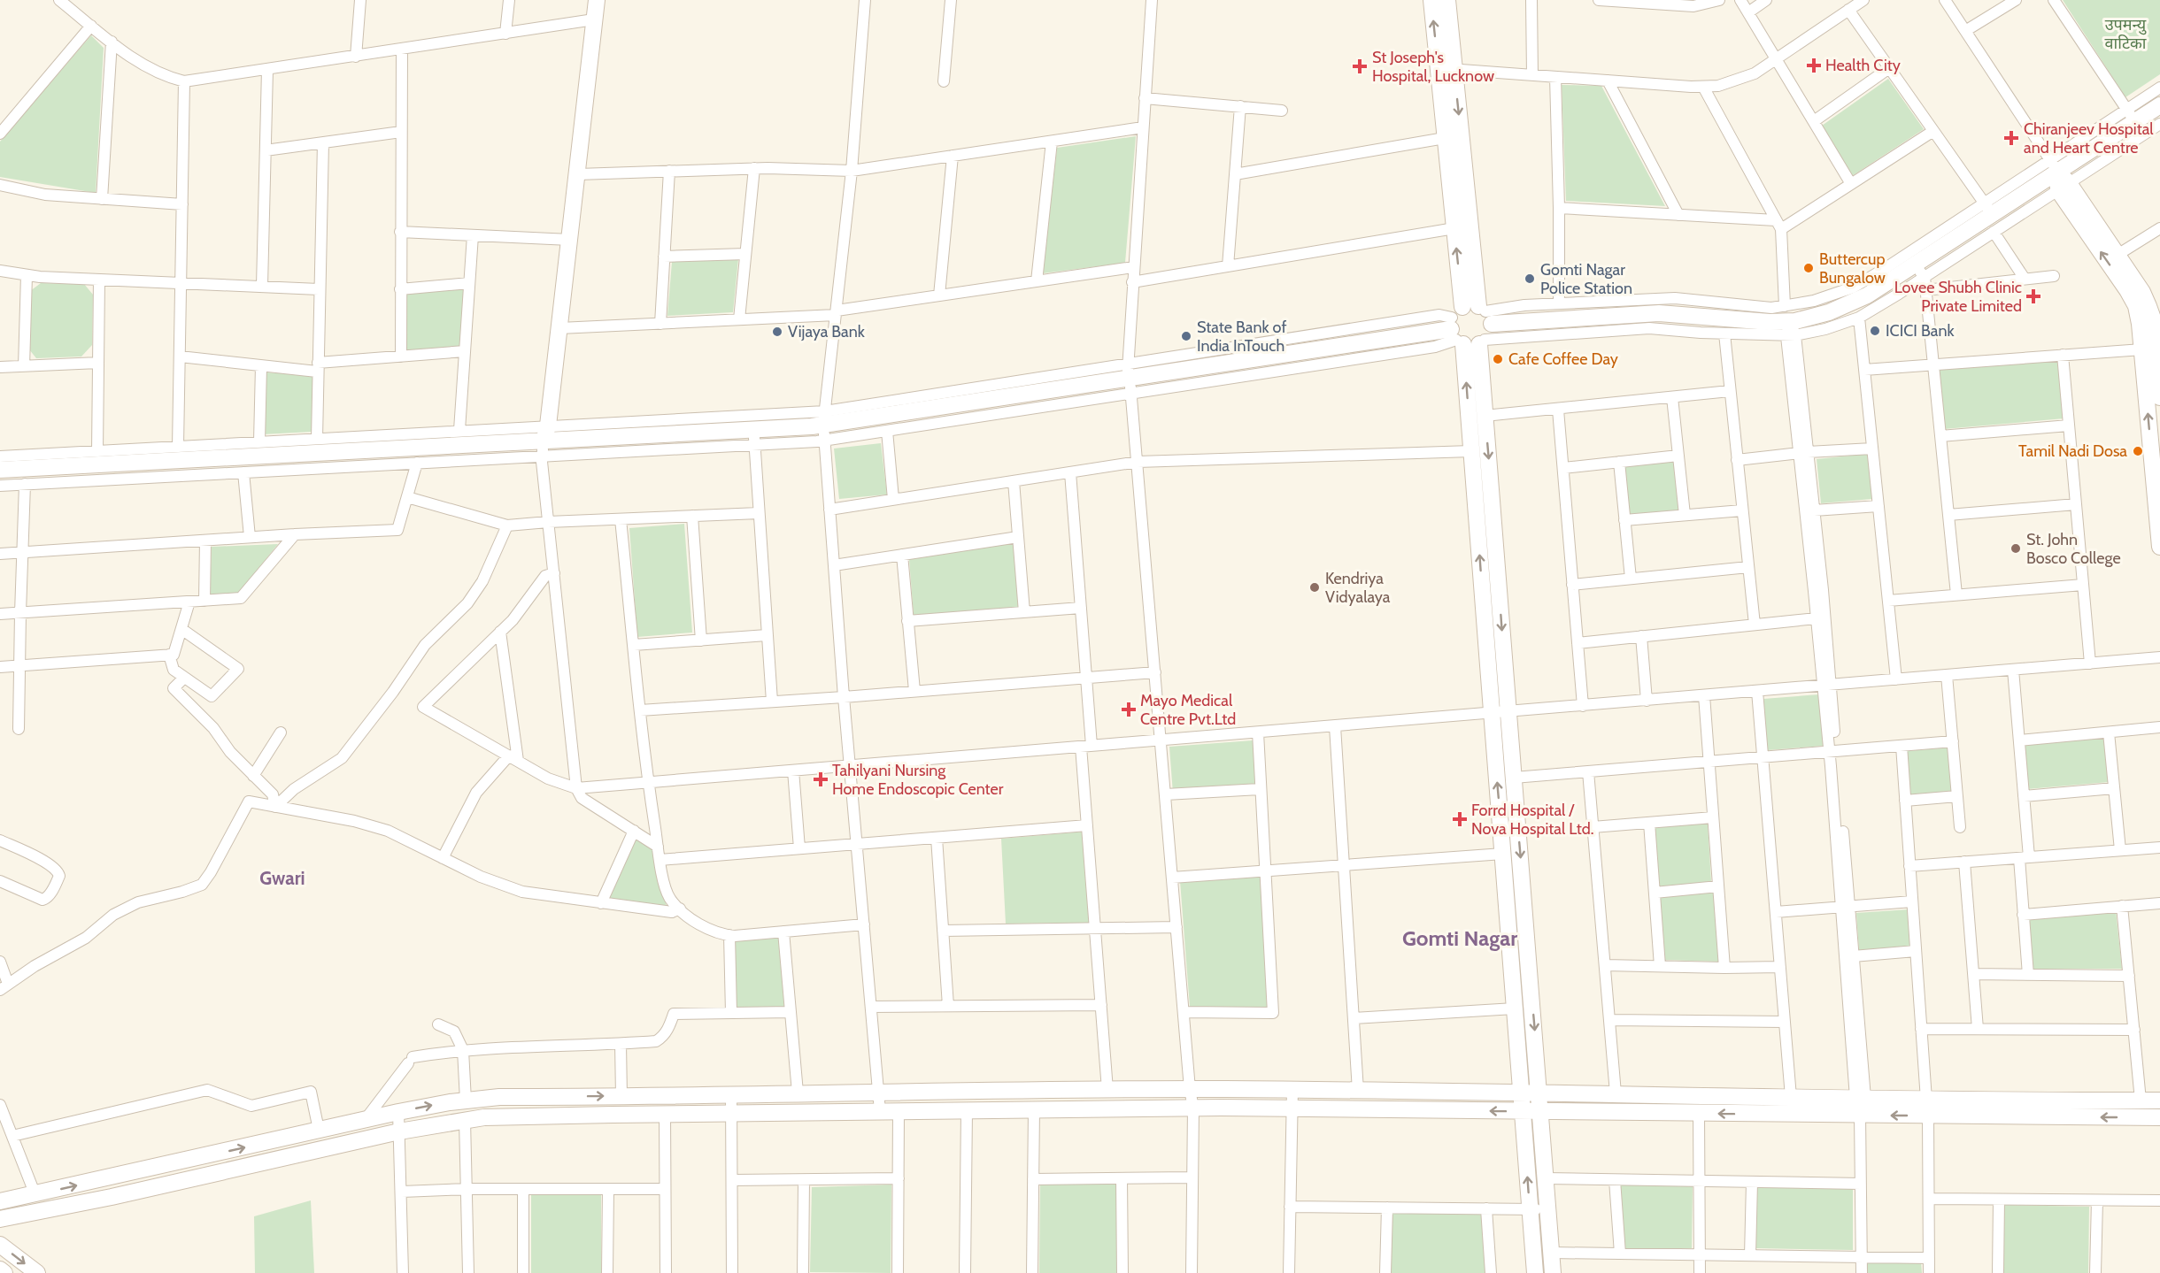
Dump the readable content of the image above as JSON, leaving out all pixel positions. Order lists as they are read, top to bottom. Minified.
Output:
{"districts":["Gwari","Gomti Nagar"],"parks":["उपमन्यु वाटिका"],"places":{"health":["Health City","St Joseph's Hospital, Lucknow","Chiranjeev Hospital and Heart Centre","Lovee Shubh Clinic Private Limited","Mayo Medical Centre Pvt.Ltd","Tahilyani Nursing Home Endoscopic Center","Forrd Hospital / Nova Hospital Ltd."],"other":["Buttercup Bungalow","Gomti Nagar Police Station","ICICI Bank","Vijaya Bank","State Bank of India InTouch","Cafe Coffee Day","Tamil Nadi Dosa","St. John Bosco College","Kendriya Vidyalaya"]}}
